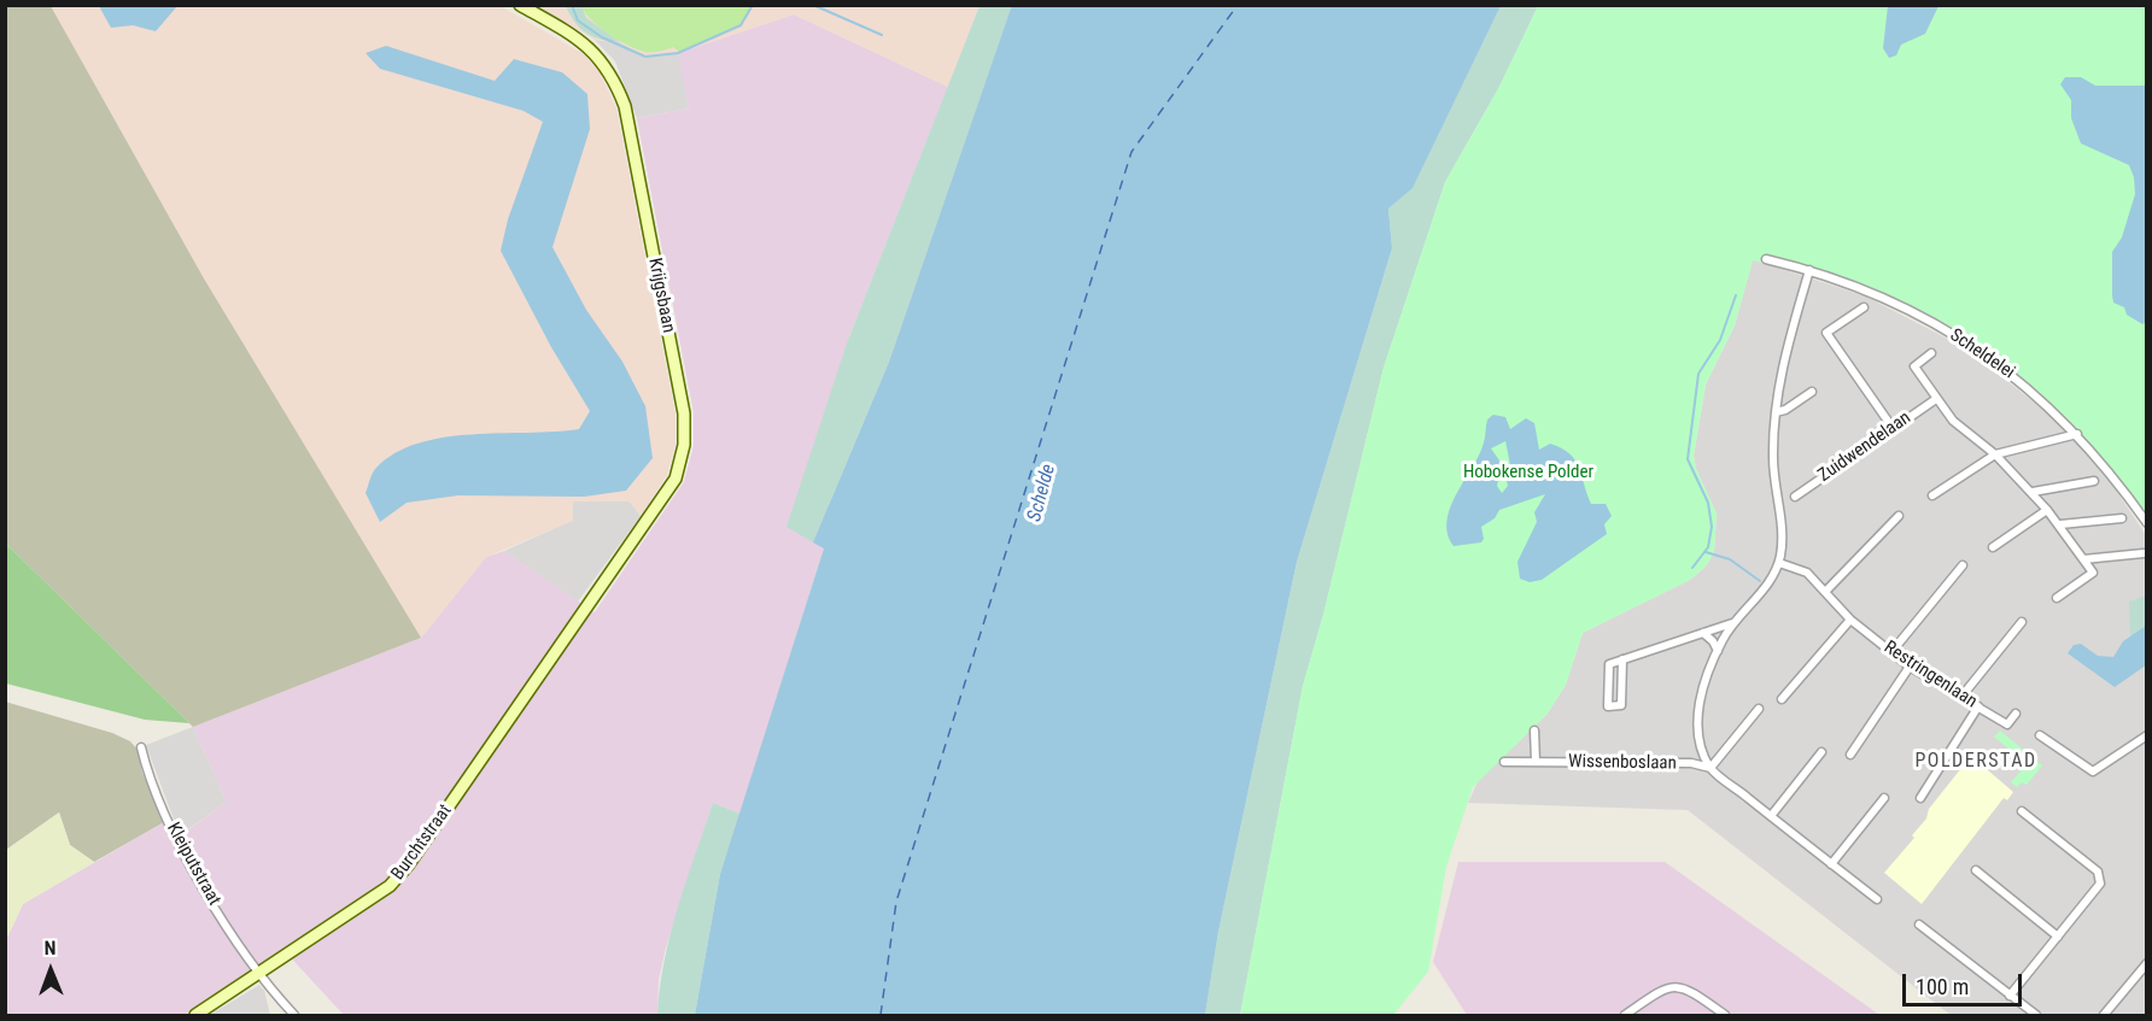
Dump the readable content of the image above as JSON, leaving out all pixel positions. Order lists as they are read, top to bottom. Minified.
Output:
{"streets":{"main road":["Krijgsbaan","Burchtstraat"],"street":["Scheldelei","Zuidwendelaan","Restringenlaan","Wissenboslaan","Kleiputstraat"]},"crossings":[["Krijgsbaan","Burchtstraat"],["Burchtstraat","Kleiputstraat"]],"districts":["POLDERSTAD"],"water":["Schelde"],"parks":["Hobokense Polder"],"scale_bar":"100 m","north":"top"}
